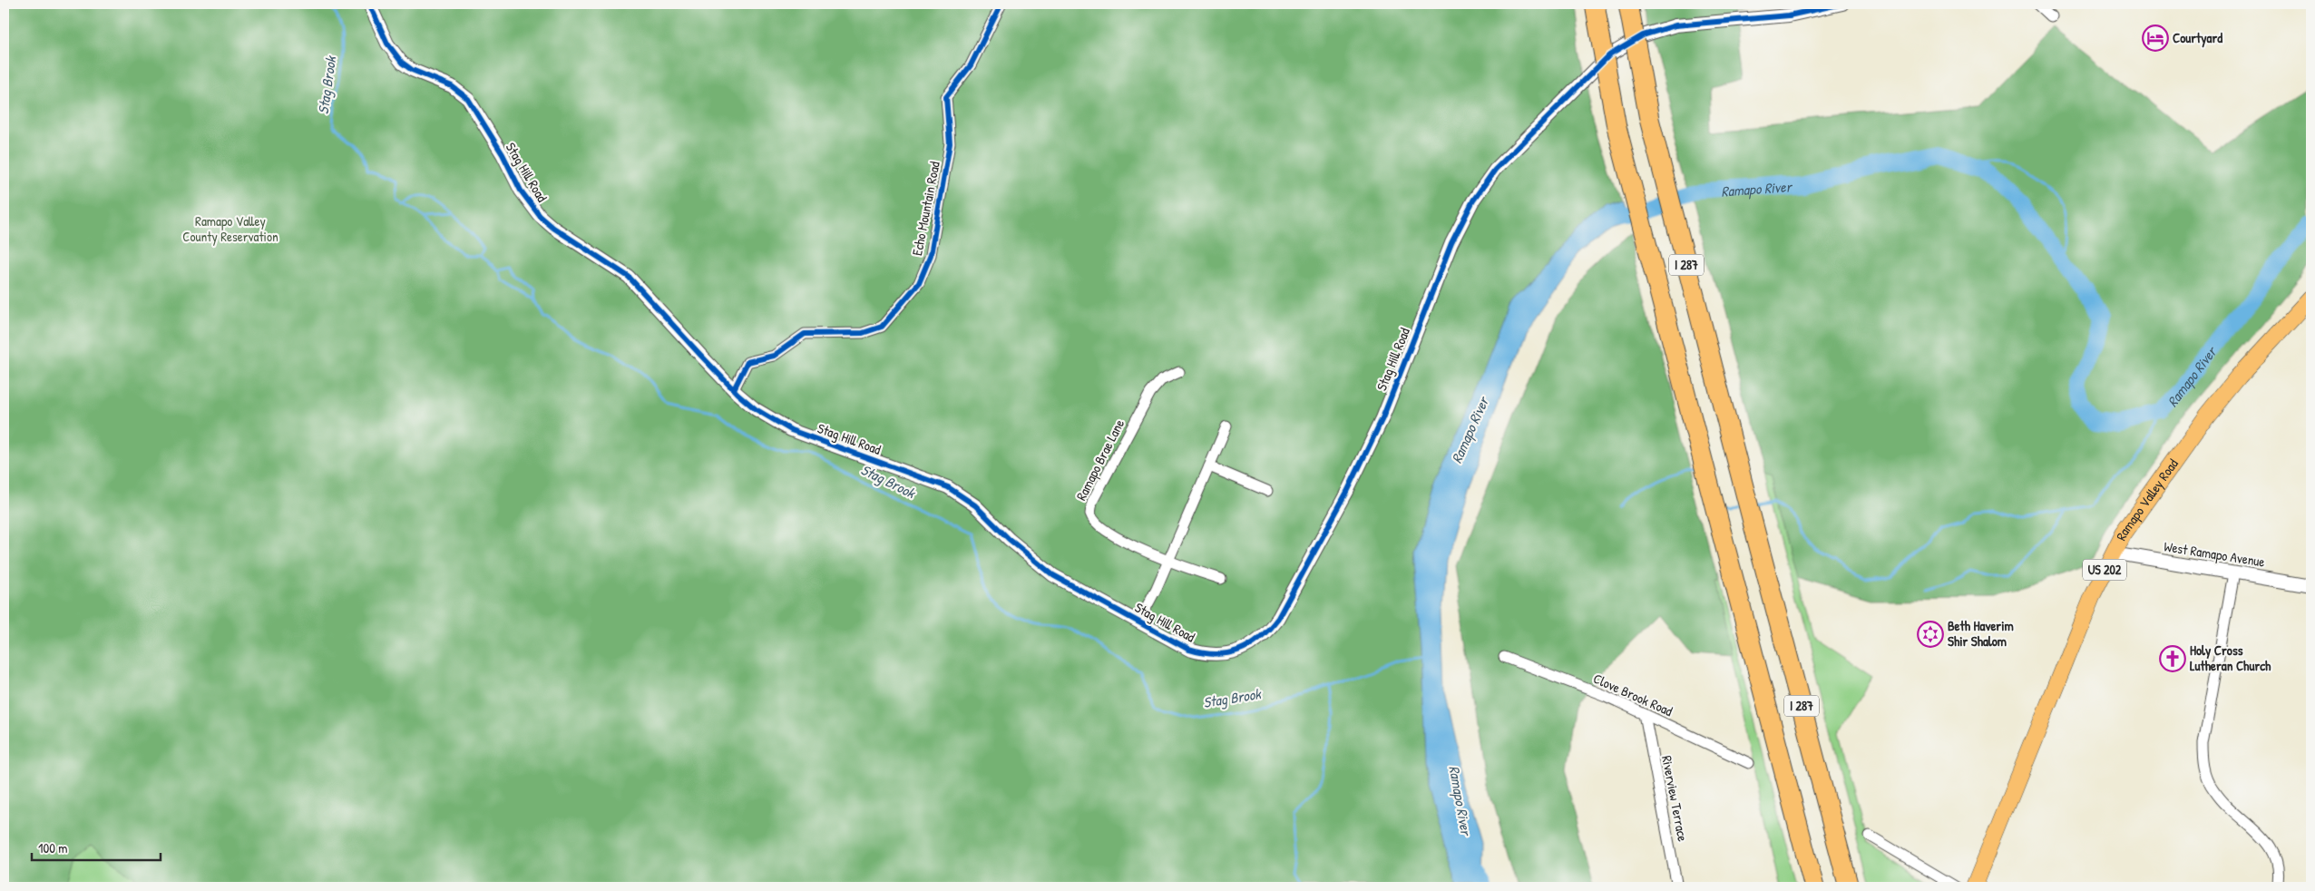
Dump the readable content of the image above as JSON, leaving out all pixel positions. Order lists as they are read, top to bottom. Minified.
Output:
{"streets":{"highway":["I 287"],"main road":["Ramapo Valley Road","US 202"],"street":["Stag Hill Road","Echo Mountain Road","Ramapo Brae Lane","West Ramapo Avenue","Clove Brook Road","Riverview Terrace"]},"crossings":[["Stag Hill Road","Echo Mountain Road"],["Ramapo Valley Road","West Ramapo Avenue"],["Clove Brook Road","Riverview Terrace"]],"water":["Stag Brook","Ramapo River"],"parks":["Ramapo Valley County Reservation"],"places":{"hotel":["Courtyard"],"synagogue":["Beth Haverim Shir Shalom"],"church":["Holy Cross Lutheran Church"]},"scale_bar":"100 m"}
